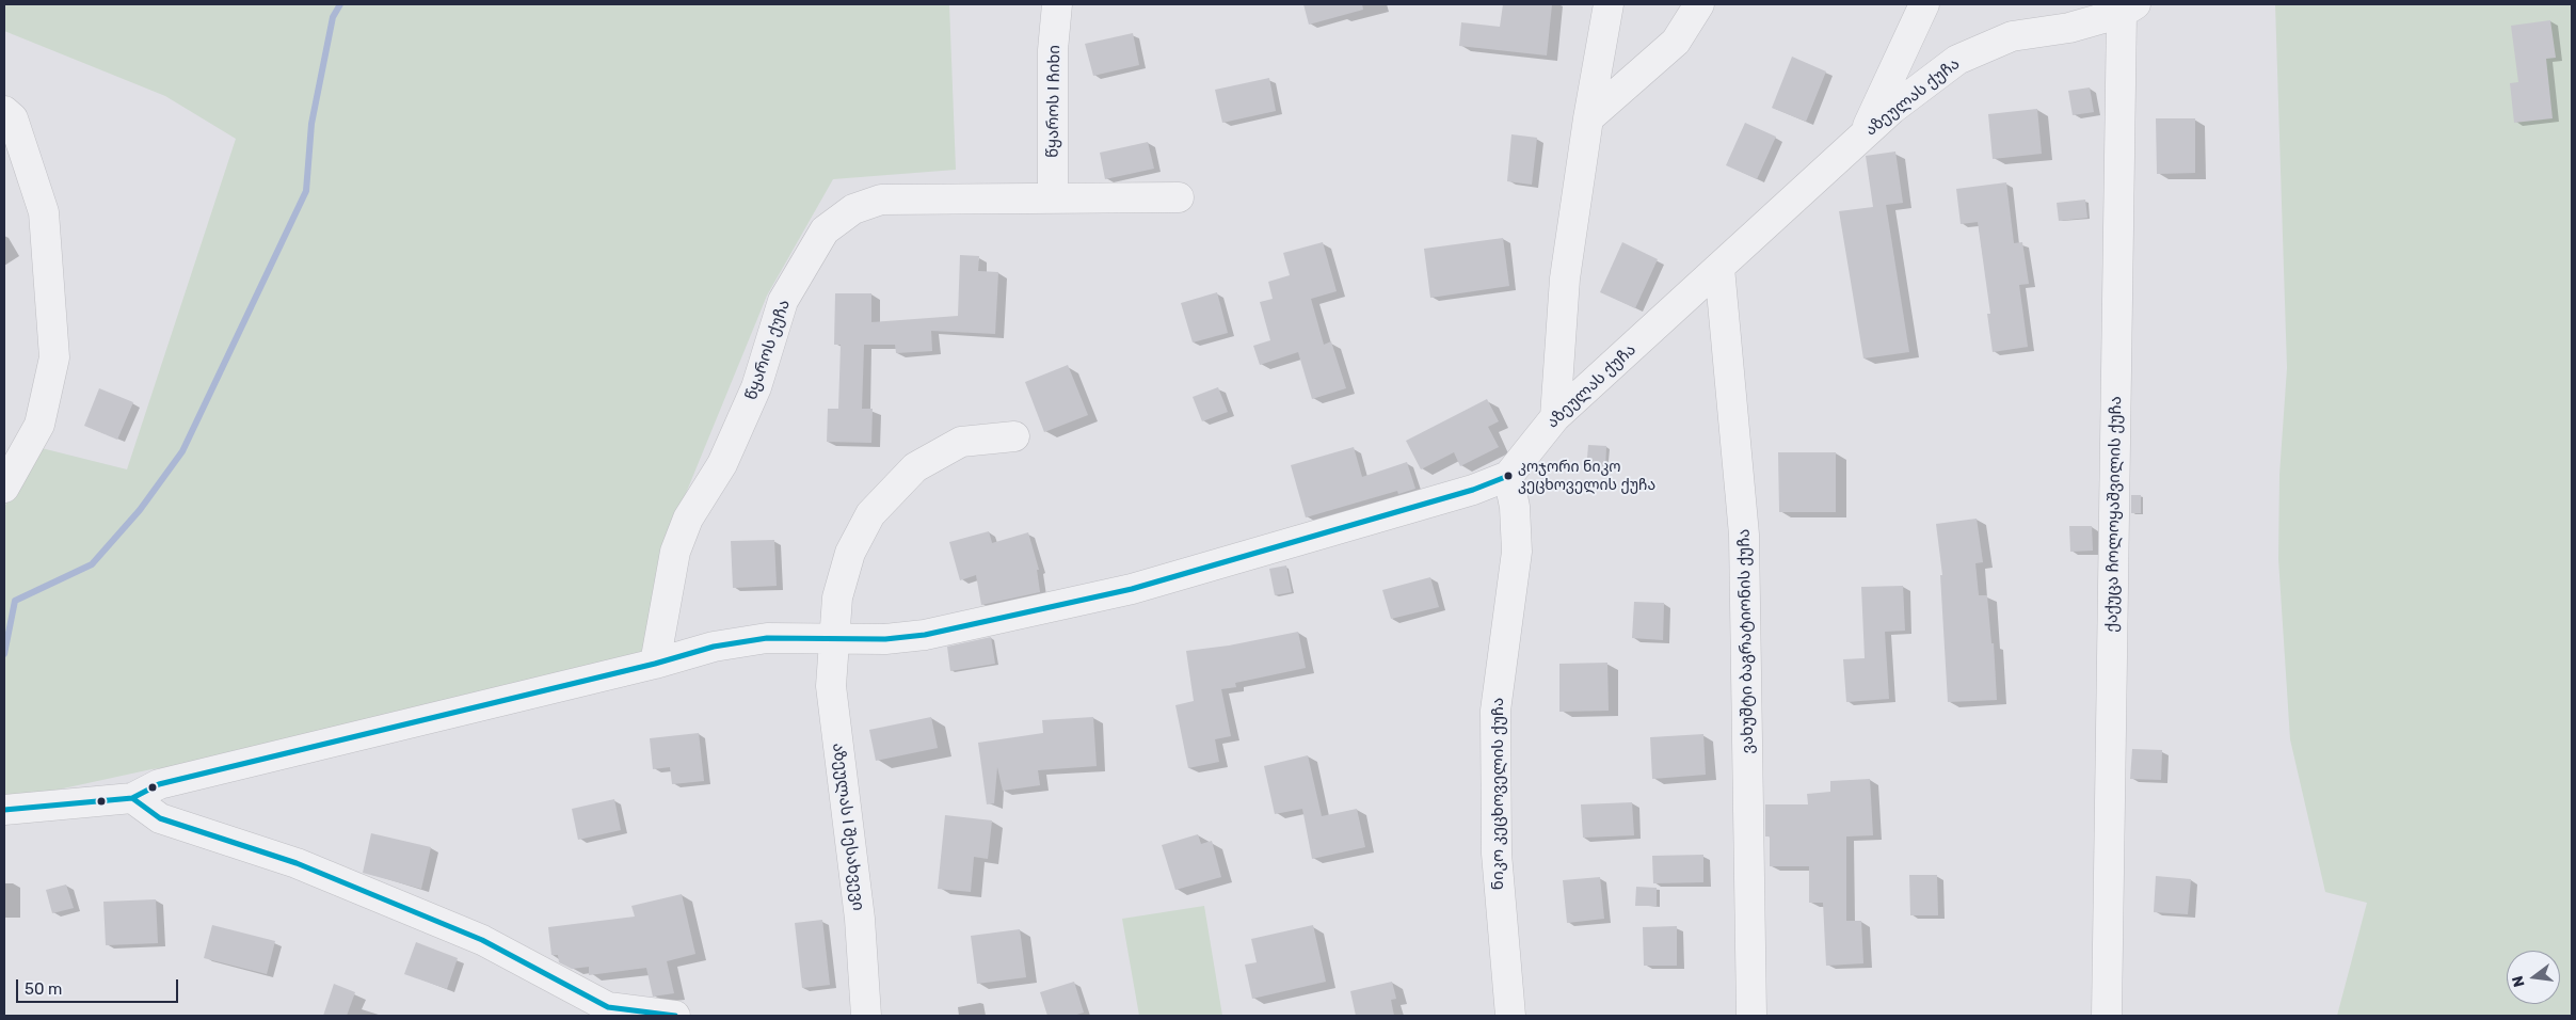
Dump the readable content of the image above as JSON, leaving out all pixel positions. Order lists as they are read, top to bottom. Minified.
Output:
{"streets":{"street":["აზეულას ქუჩა","წყაროს I ჩიხი","წყაროს ქუჩა","ქაქუცა ჩოლოყაშვილის ქუჩა","ვახუშტი ბაგრატიონის ქუჩა","ნიკო კეცხოველის ქუჩა","აზეულას I შესახვევი"]},"crossings":[["აზეულას ქუჩა","წყაროს ქუჩა"],["აზეულას ქუჩა","ქაქუცა ჩოლოყაშვილის ქუჩა"],["აზეულას ქუჩა","ვახუშტი ბაგრატიონის ქუჩა"],["აზეულას ქუჩა","ნიკო კეცხოველის ქუჩა"],["აზეულას ქუჩა","აზეულას I შესახვევი"],["წყაროს I ჩიხი","წყაროს ქუჩა"]],"places":["კოჯორი ნიკო კეცხოველის ქუჩა"],"scale_bar":"50 m","north":"left"}
